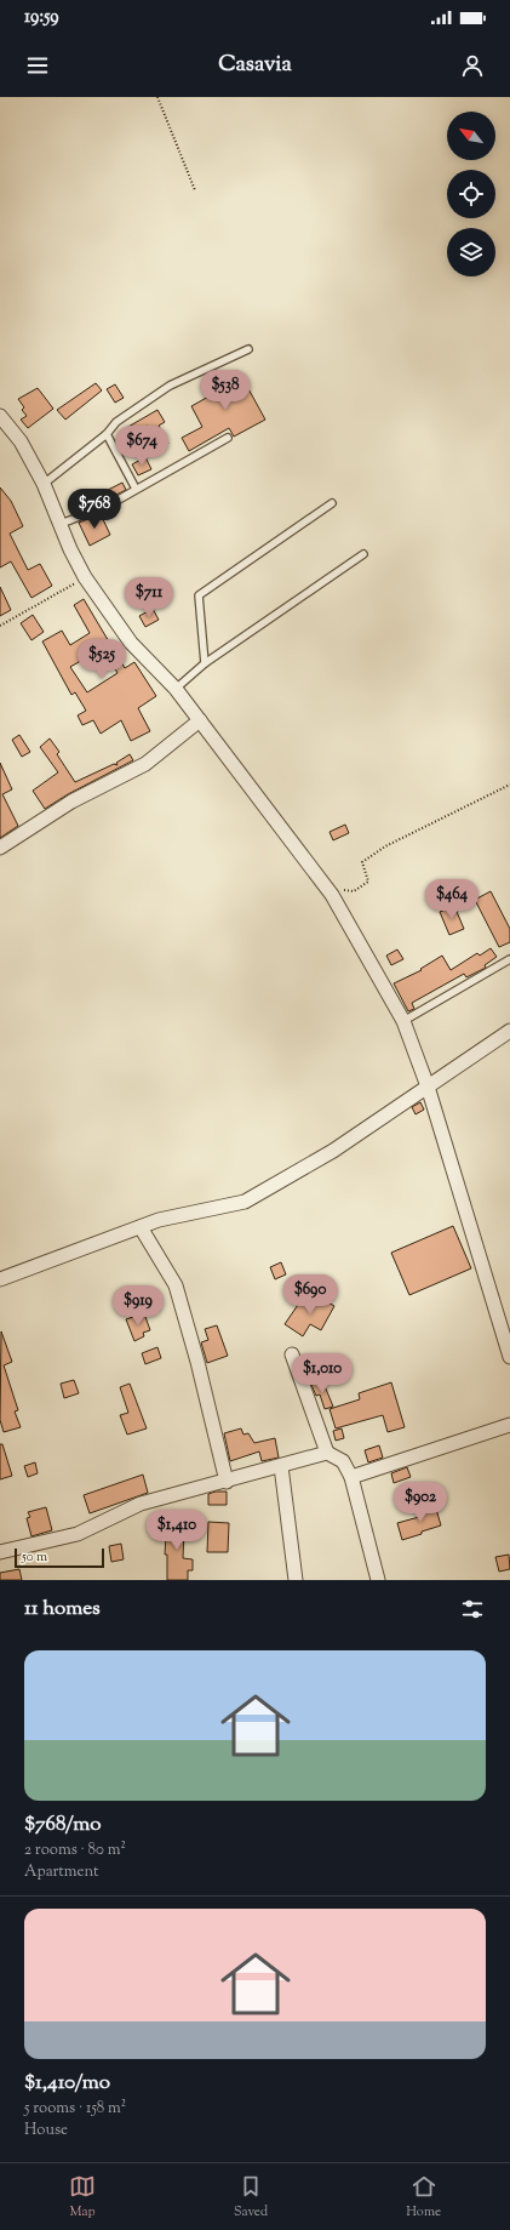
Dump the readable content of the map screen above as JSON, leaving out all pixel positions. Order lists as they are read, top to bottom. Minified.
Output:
{"scale_bar":"50 m","north":"top left","page":{"status":"19:59","header":"Casavia","price":["$538","$674","$768","$711","$525","$464","$690","$919","$1,010","$902","$1,410"],"scale":"50 m","heading":"11 homes","list":[{"name":"$768/mo","note":"2 rooms · 80 m² · Apartment"},{"name":"$1,410/mo","note":"5 rooms · 158 m² · House"}],"tabs":["Map","Saved","Home"]}}
